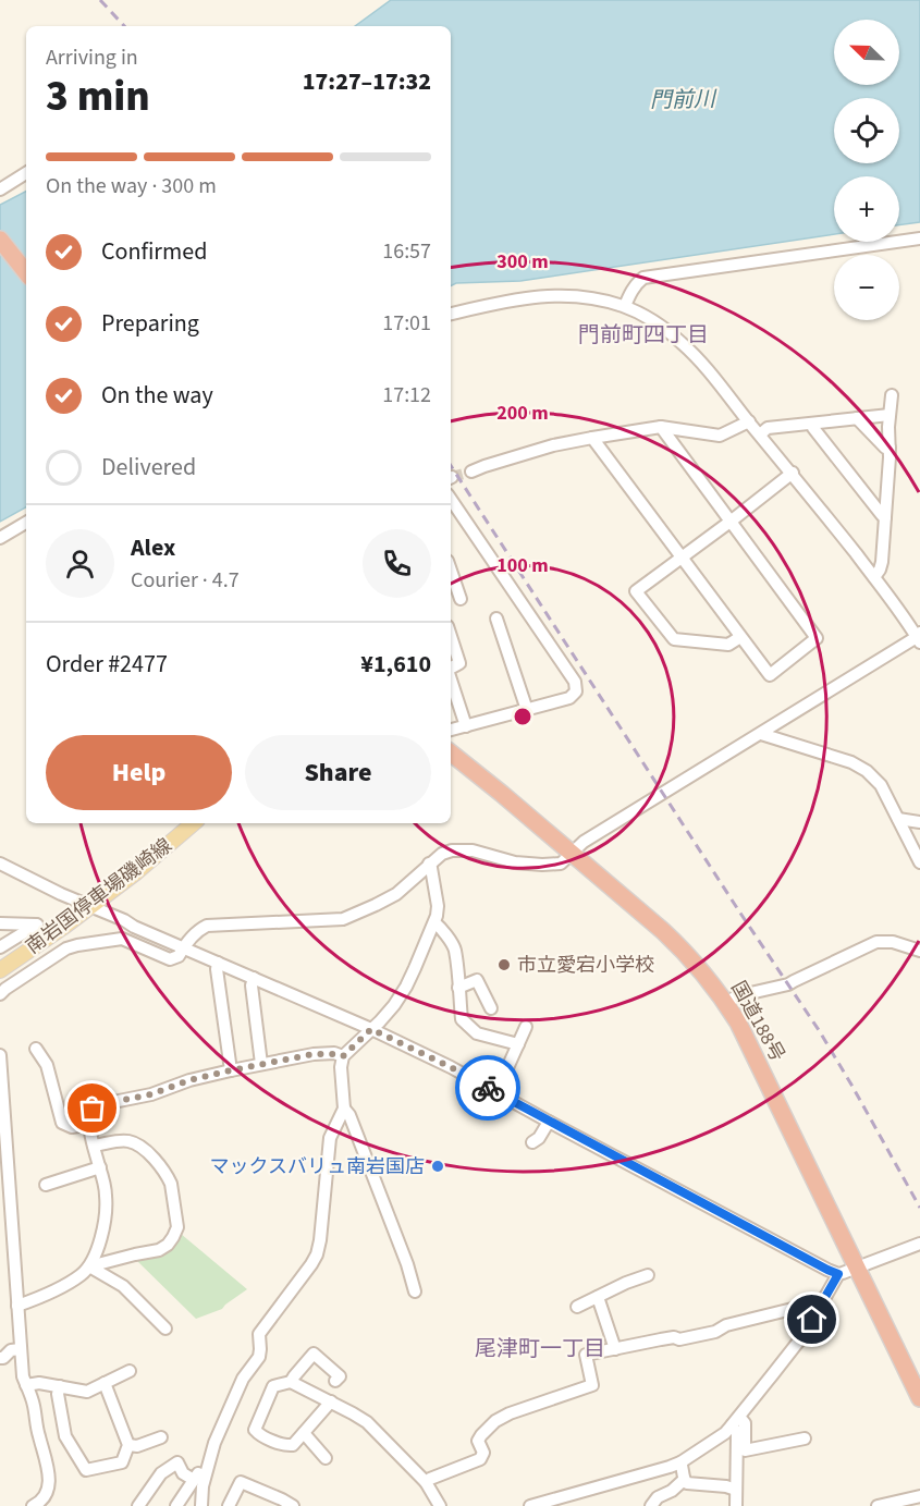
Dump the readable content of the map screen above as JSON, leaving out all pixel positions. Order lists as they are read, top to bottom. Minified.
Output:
{"streets":{"highway":["国道188号"],"main road":["南岩国停車場磯崎線"]},"districts":["門前町四丁目","尾津町一丁目"],"water":["門前川"],"places":["市立愛宕小学校","マックスバリュ南岩国店"],"north":"top left","page":{"map_buttons":["+","−"],"heading":["3 min","Arriving in","17:27–17:32"],"panel":["Alex","Courier · 4.7","Order #2477","¥1,610"],"bar":"On the way · 300 m","list":[["Confirmed","16:57"],["Preparing","17:01"],["On the way","17:12"],"Delivered"],"buttons":["Help","Share"]},"rings":["300 m","200 m","100 m"]}
